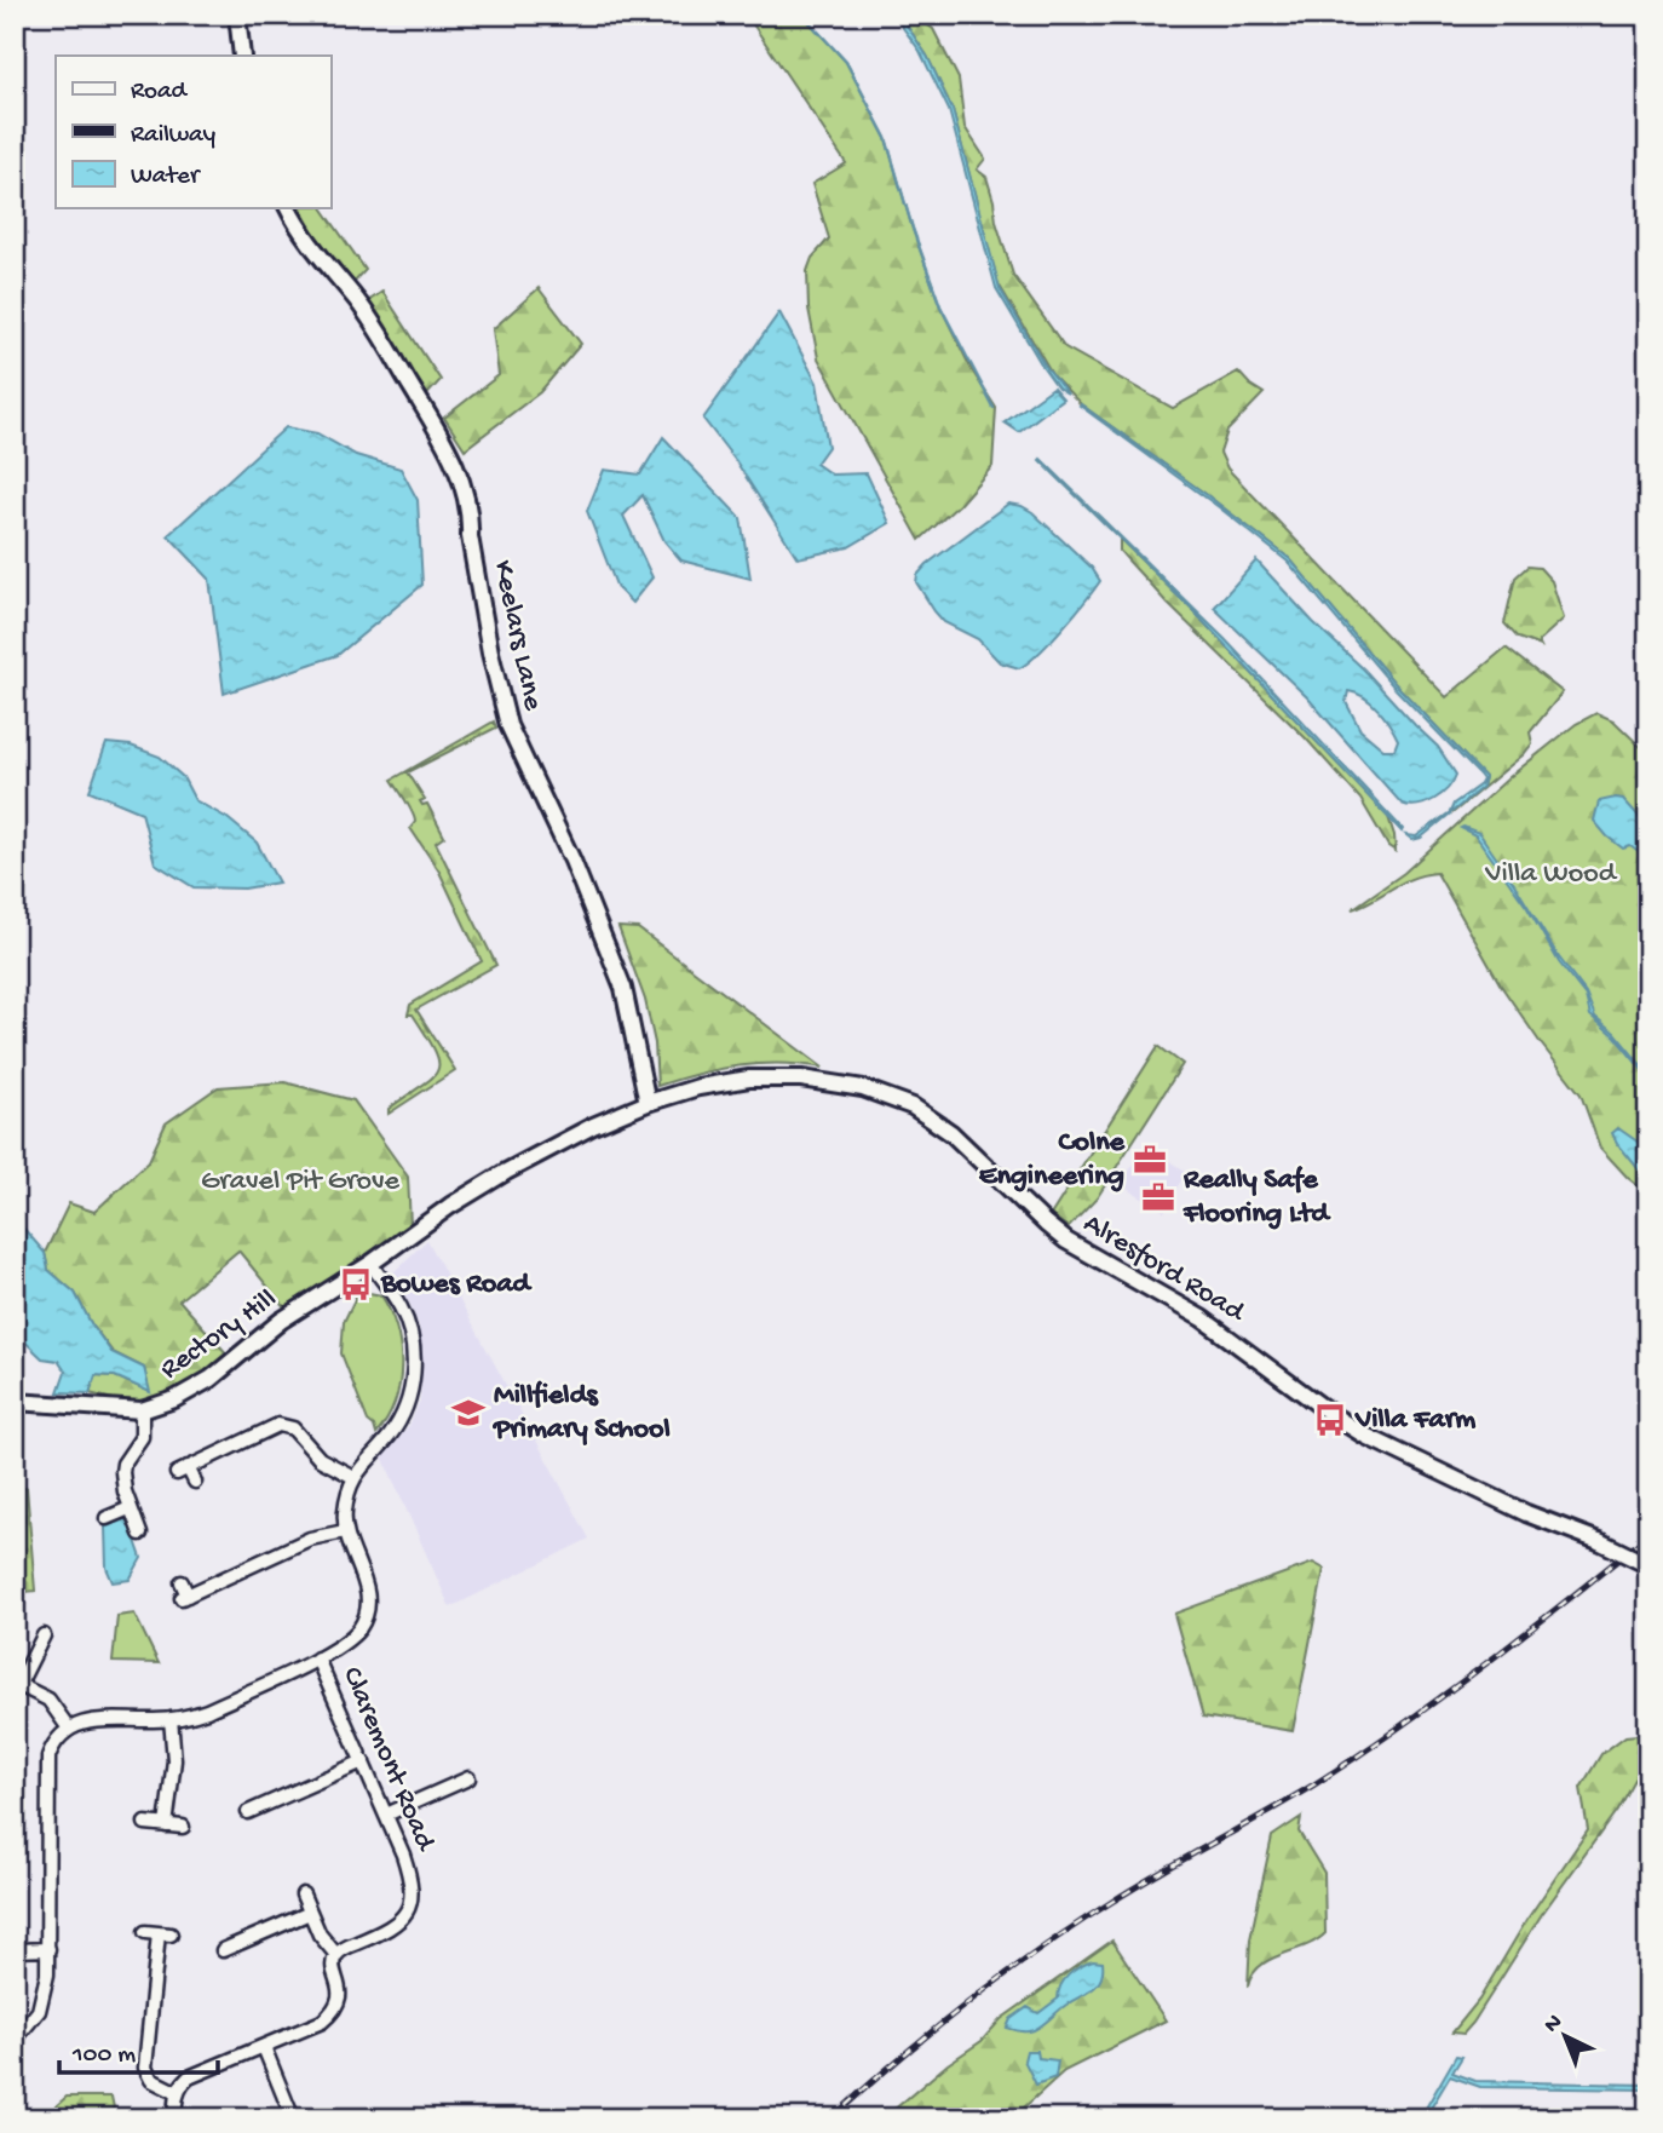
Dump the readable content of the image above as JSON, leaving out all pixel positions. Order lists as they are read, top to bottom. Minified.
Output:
{"streets":{"street":["Keelars Lane","Alresford Road","Rectory Hill","Claremont Road"]},"crossings":[["Keelars Lane","Alresford Road"],["Alresford Road","Rectory Hill"]],"parks":["Villa Wood","Gravel Pit Grove"],"places":{"office":["Colne Engineering","Really Safe Flooring Ltd"],"bus stop":["Bowes Road","Villa Farm"],"school or university":["Millfields Primary School"]},"legend":["Road","Railway","Water"],"scale_bar":"100 m","north":"top left"}
